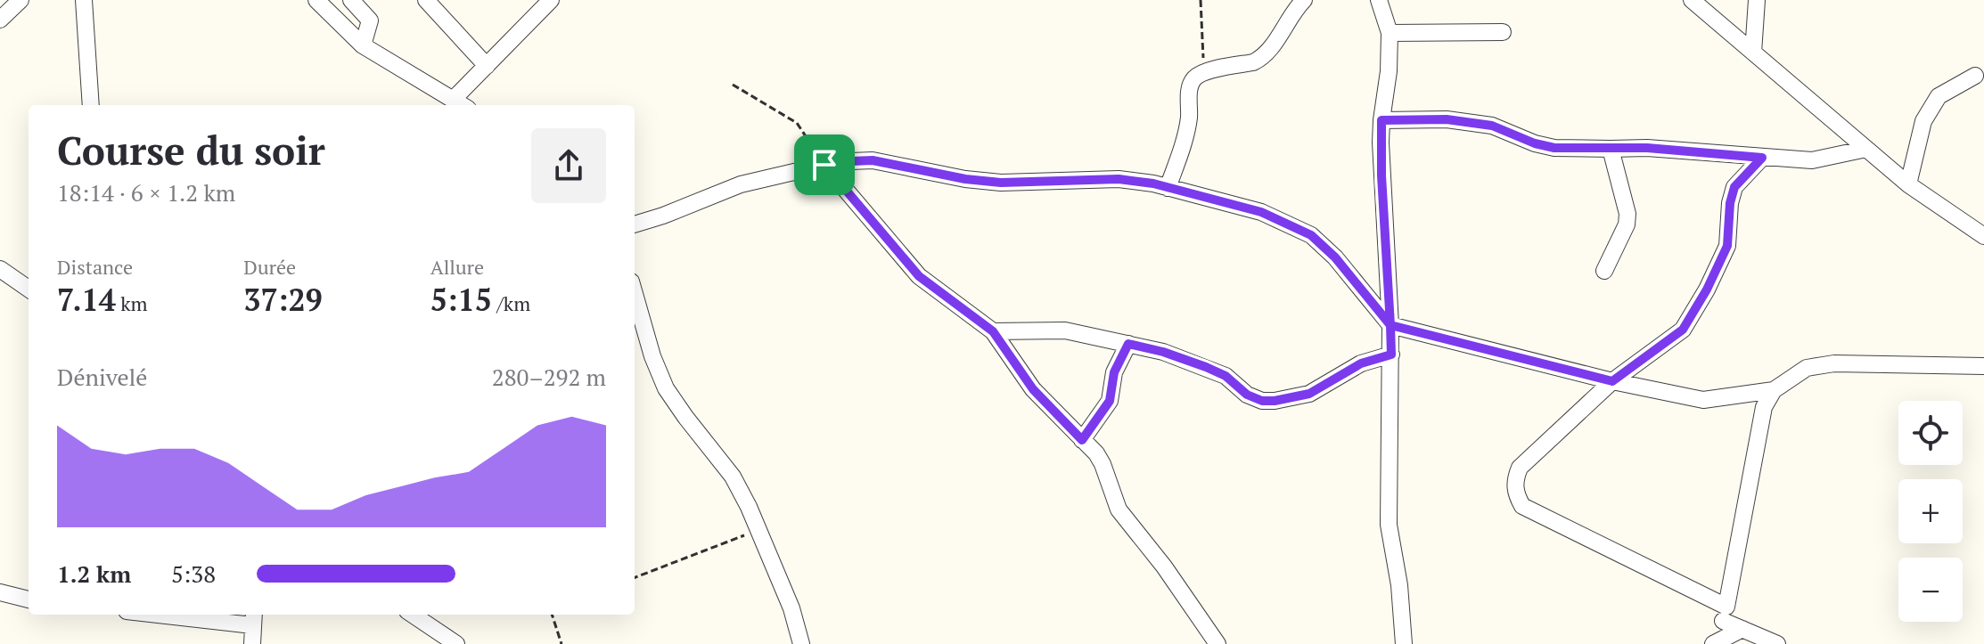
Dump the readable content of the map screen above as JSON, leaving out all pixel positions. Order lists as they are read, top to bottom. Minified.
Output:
{"page":{"heading":["Course du soir","18:14 · 6 × 1.2 km"],"stats":[["Distance","7.14 km"],["Durée","37:29"],["Allure","5:15 /km"]],"chart":["Dénivelé","280–292 m"],"map_buttons":["+","−"],"list":[{"name":"1.2 km","note":"5:38"}]}}
